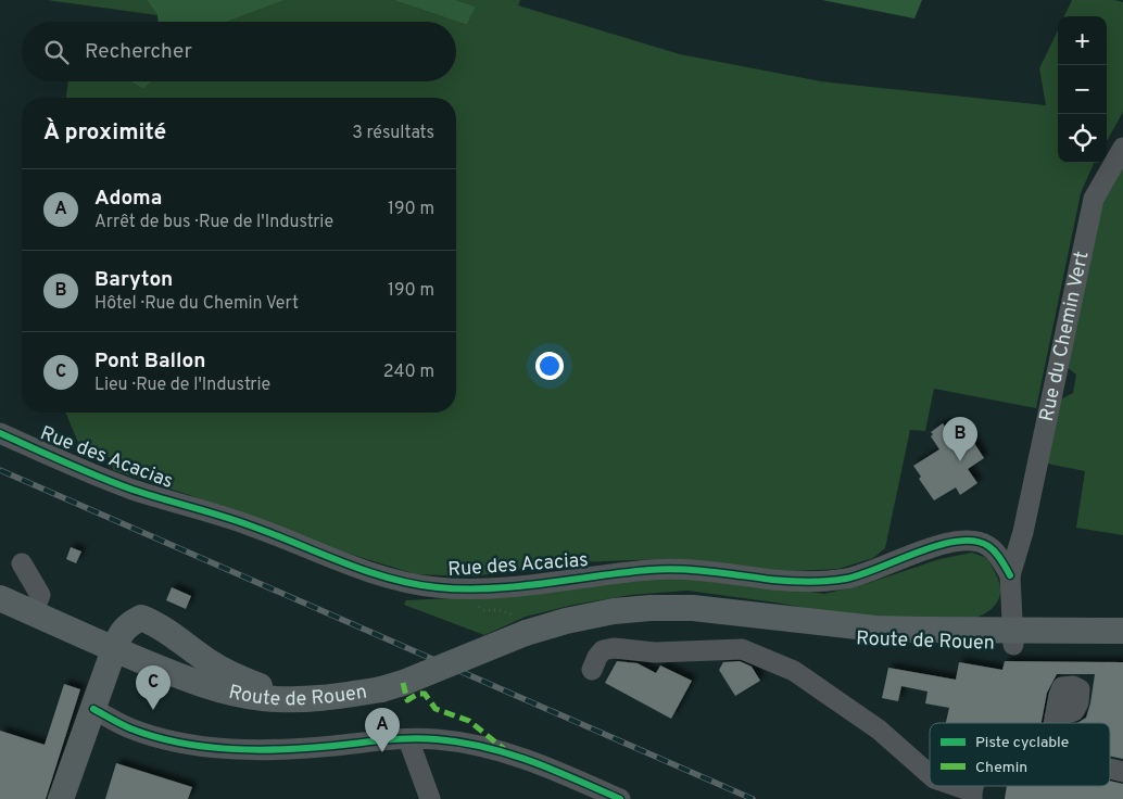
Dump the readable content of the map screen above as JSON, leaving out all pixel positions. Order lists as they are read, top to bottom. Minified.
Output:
{"streets":{"main road":["Route de Rouen"],"street":["Rue du Chemin Vert","Rue des Acacias"]},"crossings":[["Rue du Chemin Vert","Route de Rouen"]],"legend":["Piste cyclable","Chemin"],"page":{"map_buttons":["+","−"],"search":"Rechercher","heading":["À proximité","3 résultats"],"list":[{"mark":"A","name":"Adoma","note":"Arrêt de bus · Rue de l'Industrie","value":"190 m"},{"mark":"B","name":"Baryton","note":"Hôtel · Rue du Chemin Vert","value":"190 m"},{"mark":"C","name":"Pont Ballon","note":"Lieu · Rue de l'Industrie","value":"240 m"}],"pins":["B","C","A"]}}
